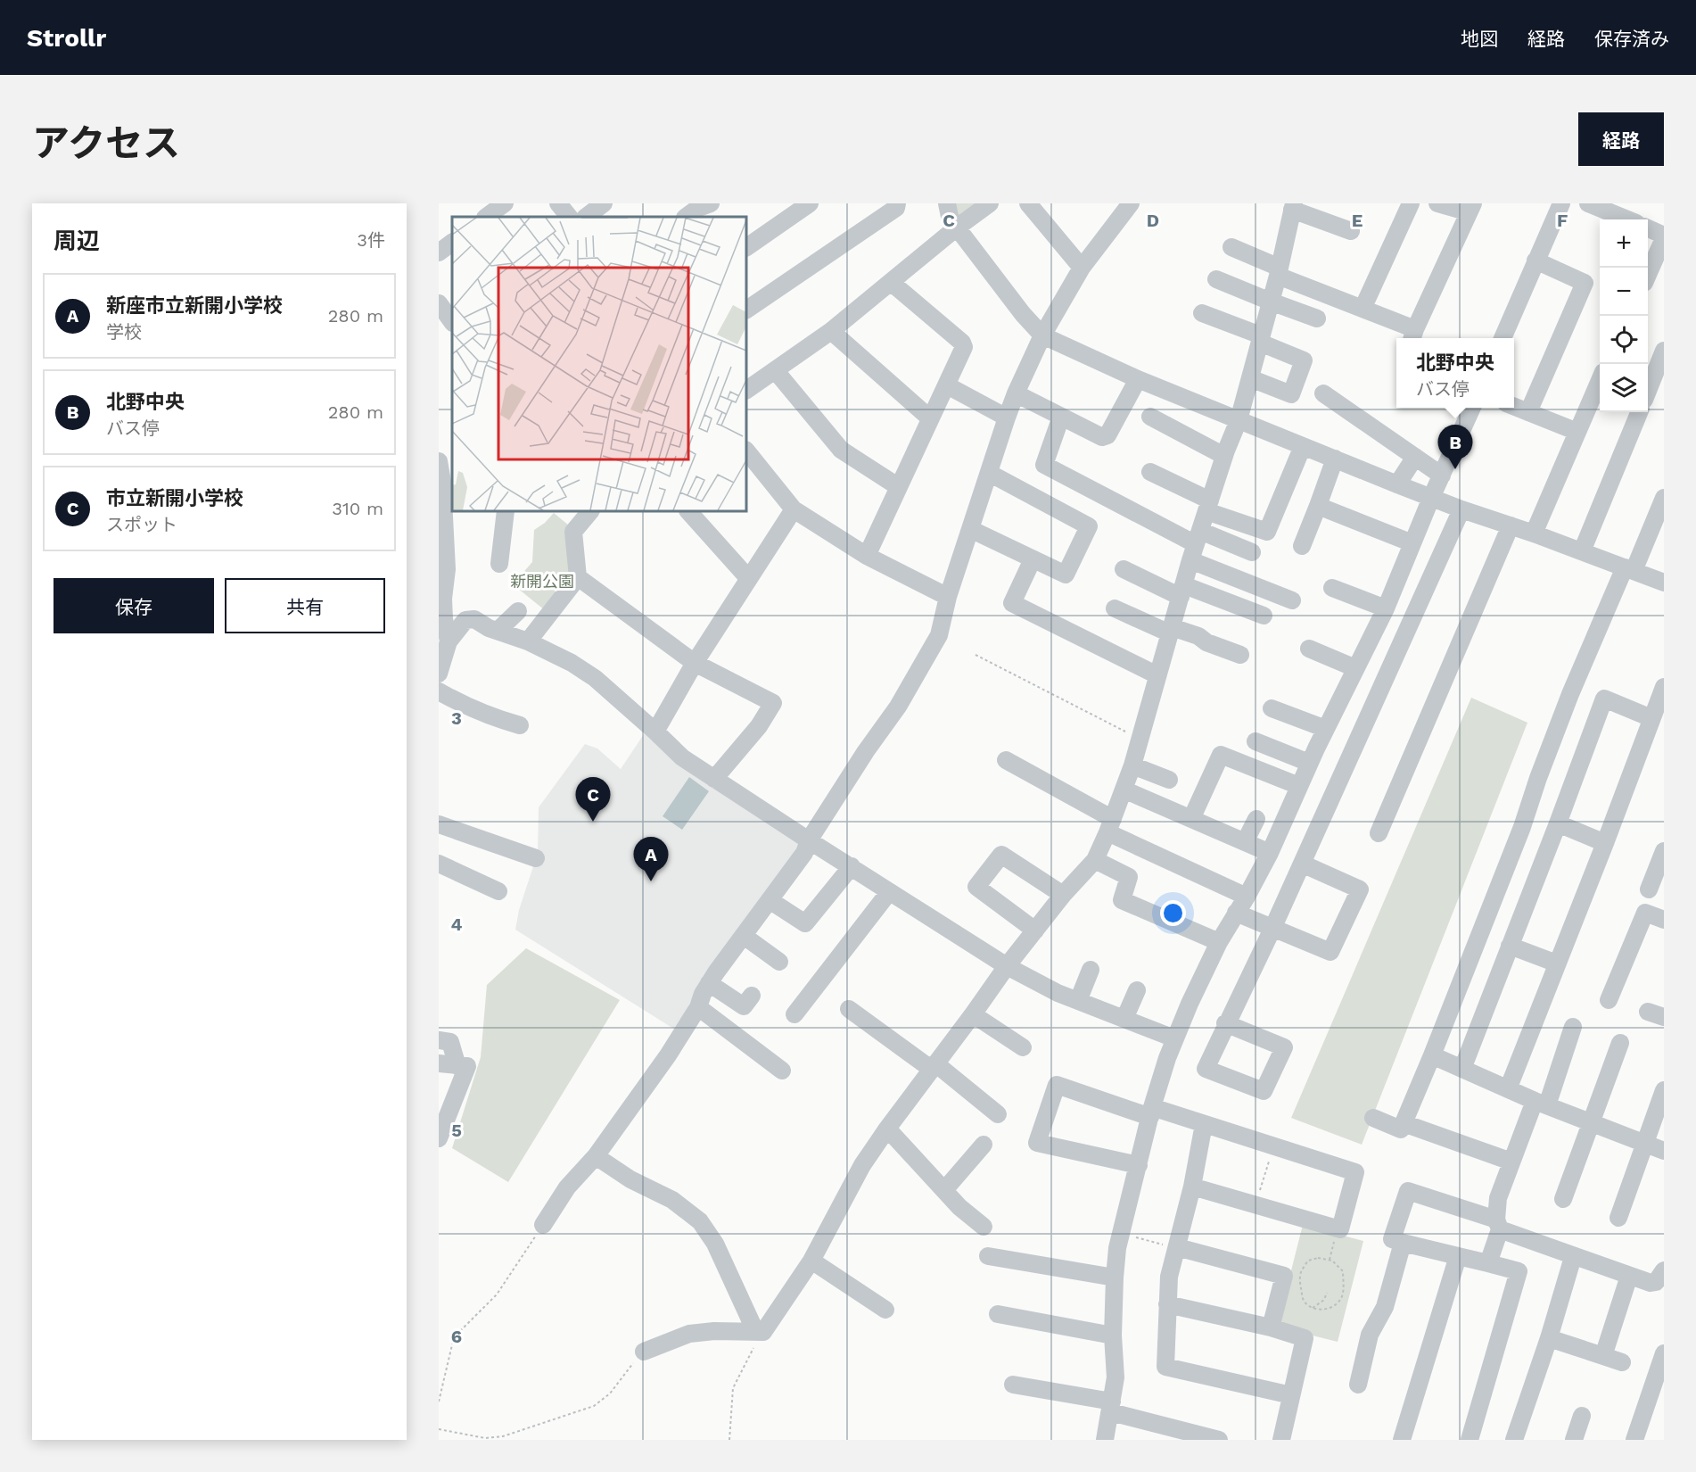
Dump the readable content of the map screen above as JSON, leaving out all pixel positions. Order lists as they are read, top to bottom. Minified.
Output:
{"parks":["新開公園"],"page":{"header":"Strollr","nav":["地図","経路","保存済み"],"title":"アクセス","buttons":["経路",["保存","共有"]],"heading":["周辺","3件"],"map_buttons":["+","−"],"list":[{"mark":"A","name":"新座市立新開小学校","note":"学校","value":"280 m"},{"mark":"B","name":"北野中央","note":"バス停","value":"280 m"},{"mark":"C","name":"市立新開小学校","note":"スポット","value":"310 m"}],"popup":["北野中央","バス停"],"pins":["B","C","A"]},"grid":{"columns":["C","D","E","F"],"rows":["3","4","5","6"]}}
